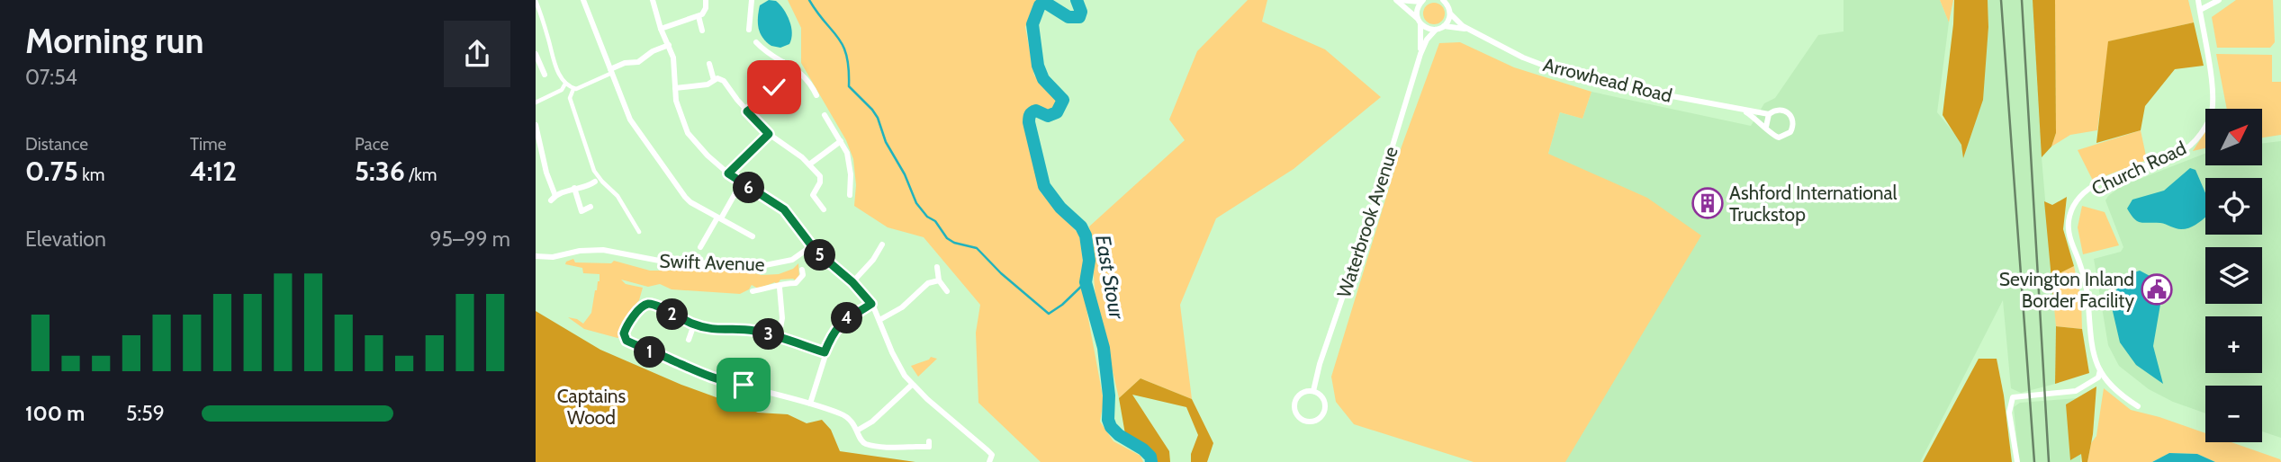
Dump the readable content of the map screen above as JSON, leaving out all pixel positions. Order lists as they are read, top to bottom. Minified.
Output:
{"streets":{"street":["Arrowhead Road","Church Road","Waterbrook Avenue","Swift Avenue"]},"water":["East Stour"],"parks":["Captains Wood"],"places":{"building":["Ashford International Truckstop"],"public building":["Sevington Inland Border Facility"]},"north":"top right","page":{"heading":["Morning run","07:54"],"stats":[["Distance","0.75 km"],["Time","4:12"],["Pace","5:36 /km"]],"map_buttons":["+","−"],"pins":["6","5","2","4","3","1"],"chart":["Elevation","95–99 m"],"list":[{"name":"100 m","note":"5:59"}]}}
